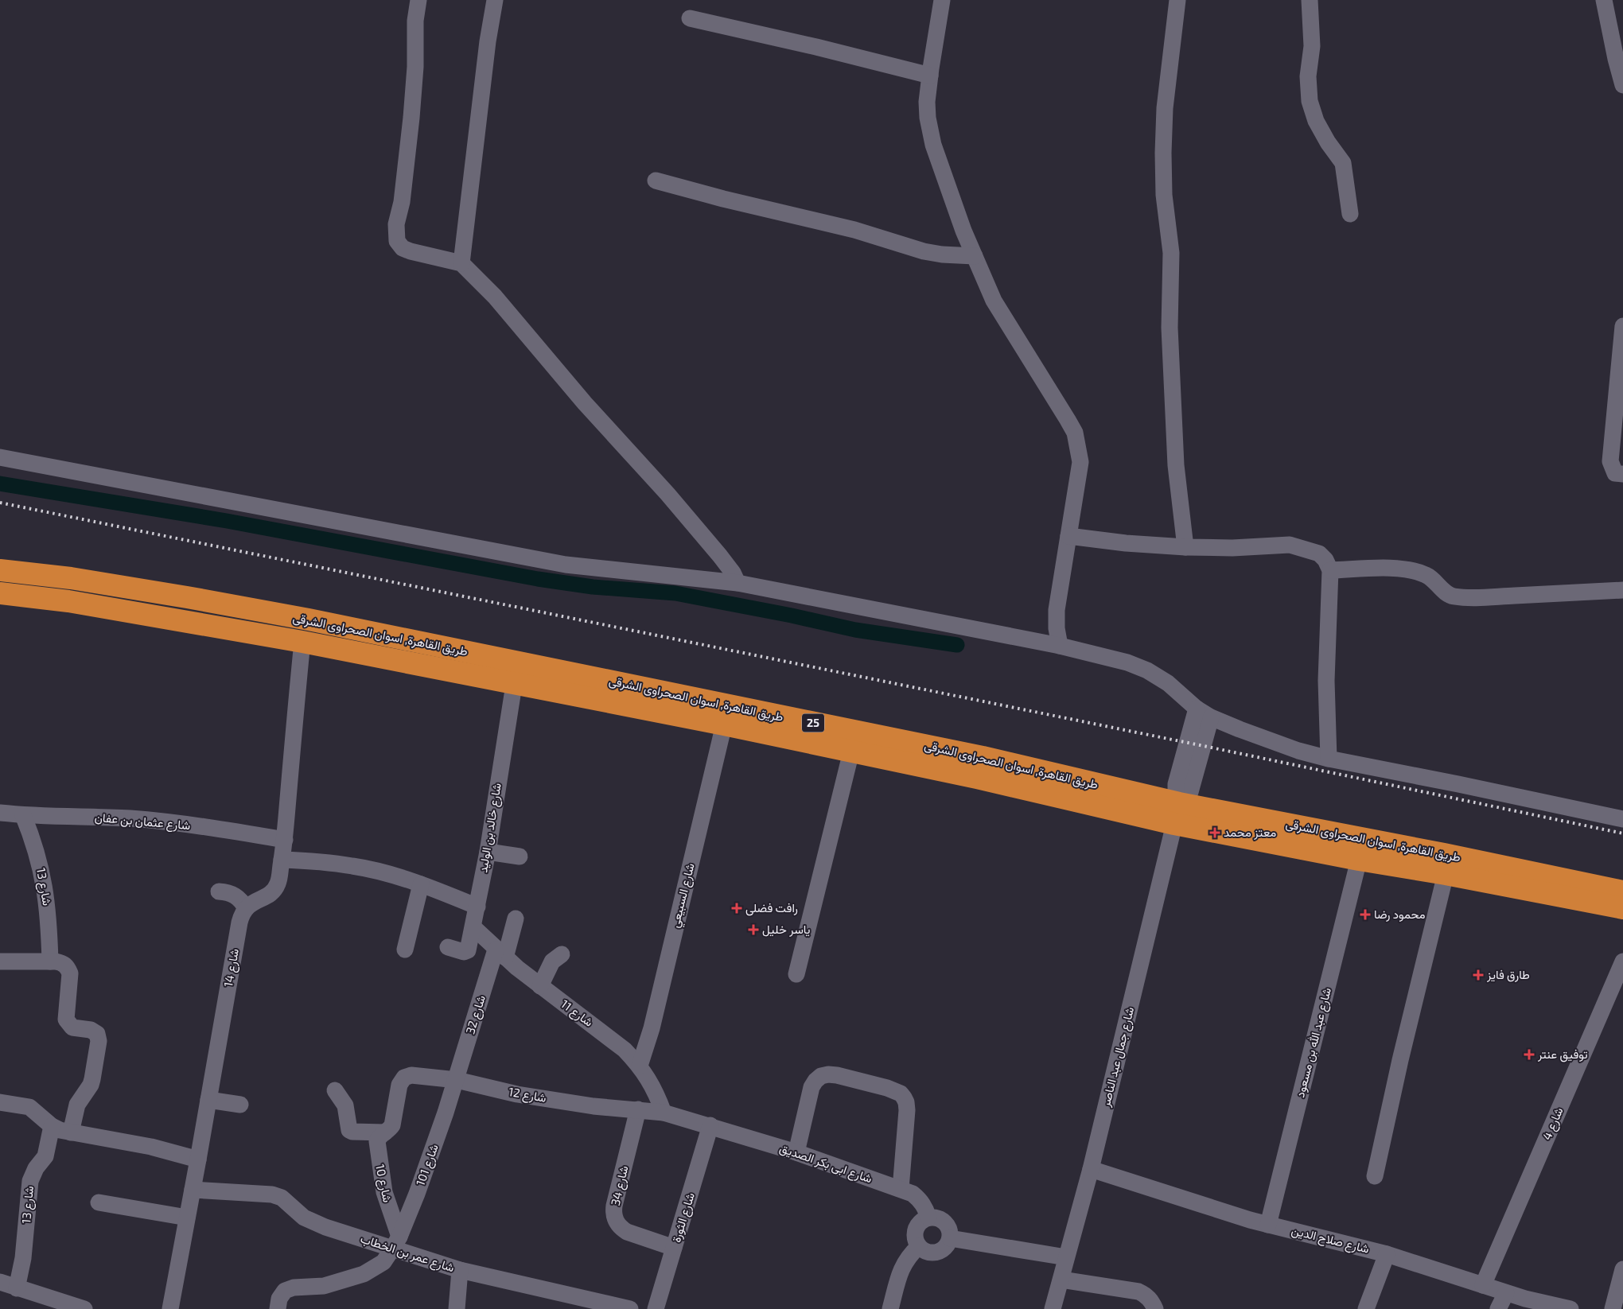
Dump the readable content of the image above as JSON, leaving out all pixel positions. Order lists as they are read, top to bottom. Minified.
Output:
{"streets":{"highway":["طريق القاهرة, اسوان الصحراوى الشرقى","25"],"street":["شارع عثمان بن عفان","شارع خالد بن الوليد","شارع 13","شارع السبيعي","شارع 14","شارع 11","شارع 32","شارع عبد الله بن مسعود","شارع جمال عبد الناصر","شارع 12","شارع 4","شارع ابى بكر الصديق","شارع 101","شارع 10","شارع 34","شارع الثورة","شارع صلاح الدين","شارع عمر بن الخطاب"]},"crossings":[["طريق القاهرة, اسوان الصحراوى الشرقى","شارع خالد بن الوليد"],["طريق القاهرة, اسوان الصحراوى الشرقى","شارع السبيعي"],["طريق القاهرة, اسوان الصحراوى الشرقى","شارع عبد الله بن مسعود"],["طريق القاهرة, اسوان الصحراوى الشرقى","شارع جمال عبد الناصر"],["شارع عثمان بن عفان","شارع 13"],["شارع خالد بن الوليد","شارع 11"],["شارع السبيعي","شارع 11"],["شارع 14","شارع عمر بن الخطاب"],["شارع 11","شارع 32"],["شارع 11","شارع 12"],["شارع 32","شارع 12"],["شارع 32","شارع 101"],["شارع عبد الله بن مسعود","شارع صلاح الدين"],["شارع جمال عبد الناصر","شارع صلاح الدين"],["شارع 12","شارع ابى بكر الصديق"],["شارع 12","شارع 101"],["شارع 12","شارع 10"],["شارع 12","شارع 34"],["شارع 12","شارع الثورة"],["شارع 4","شارع صلاح الدين"],["شارع ابى بكر الصديق","شارع الثورة"],["شارع 101","شارع 10"],["شارع 101","شارع عمر بن الخطاب"],["شارع 10","شارع عمر بن الخطاب"],["شارع 34","شارع الثورة"]],"places":{"health":["معتز محمد","رافت فضلى","محمود رضا","ياسر خليل","طارق فايز","توفيق عنتر"]}}
